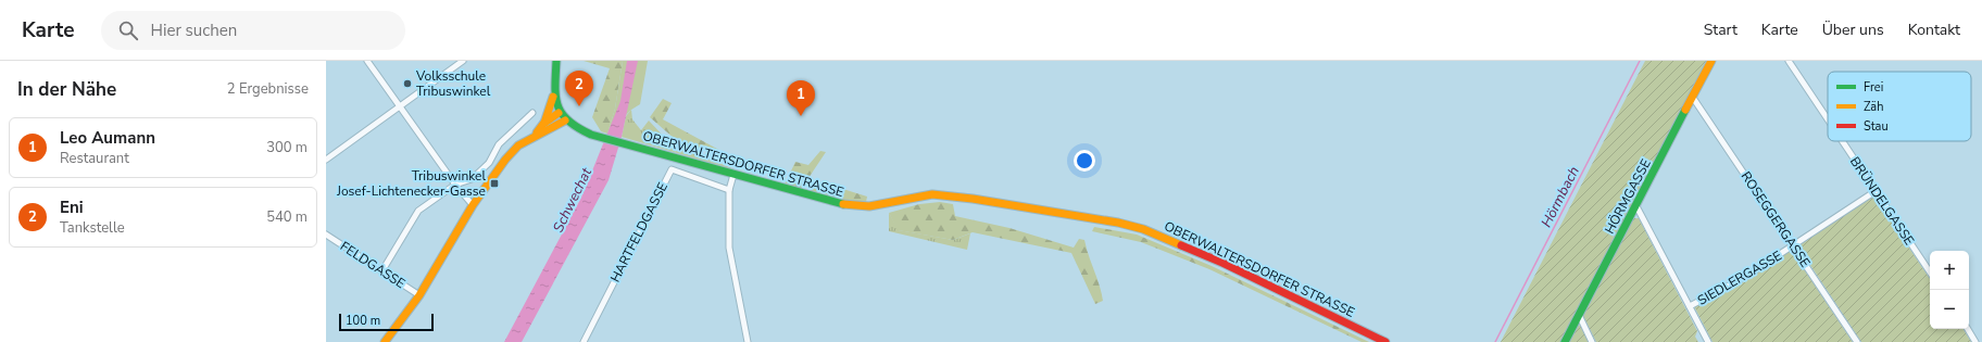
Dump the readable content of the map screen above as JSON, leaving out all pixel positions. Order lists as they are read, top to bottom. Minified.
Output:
{"streets":{"street":["OBERWALTERSDORFER STRASSE","HÖRMGASSE","BRÜNDELGASSE","ROSEGGERGASSE","HARTFELDGASSE","FELDGASSE","SIEDLERGASSE"]},"crossings":[["HÖRMGASSE","ROSEGGERGASSE"],["BRÜNDELGASSE","SIEDLERGASSE"],["ROSEGGERGASSE","SIEDLERGASSE"]],"water":["Hörmbach","Schwechat"],"places":{"other":["Volksschule Tribuswinkel"],"transit":["Tribuswinkel Josef-Lichtenecker-Gasse"]},"legend":["Frei","Zäh","Stau"],"scale_bar":"100 m","page":{"header":"Karte","search":"Hier suchen","nav":["Start","Karte","Über uns","Kontakt"],"heading":["In der Nähe","2 Ergebnisse"],"pins":["2","1"],"list":[{"mark":"1","name":"Leo Aumann","note":"Restaurant","value":"300 m"},{"mark":"2","name":"Eni","note":"Tankstelle","value":"540 m"}],"map_buttons":["+","−"],"scale":"100 m"}}
